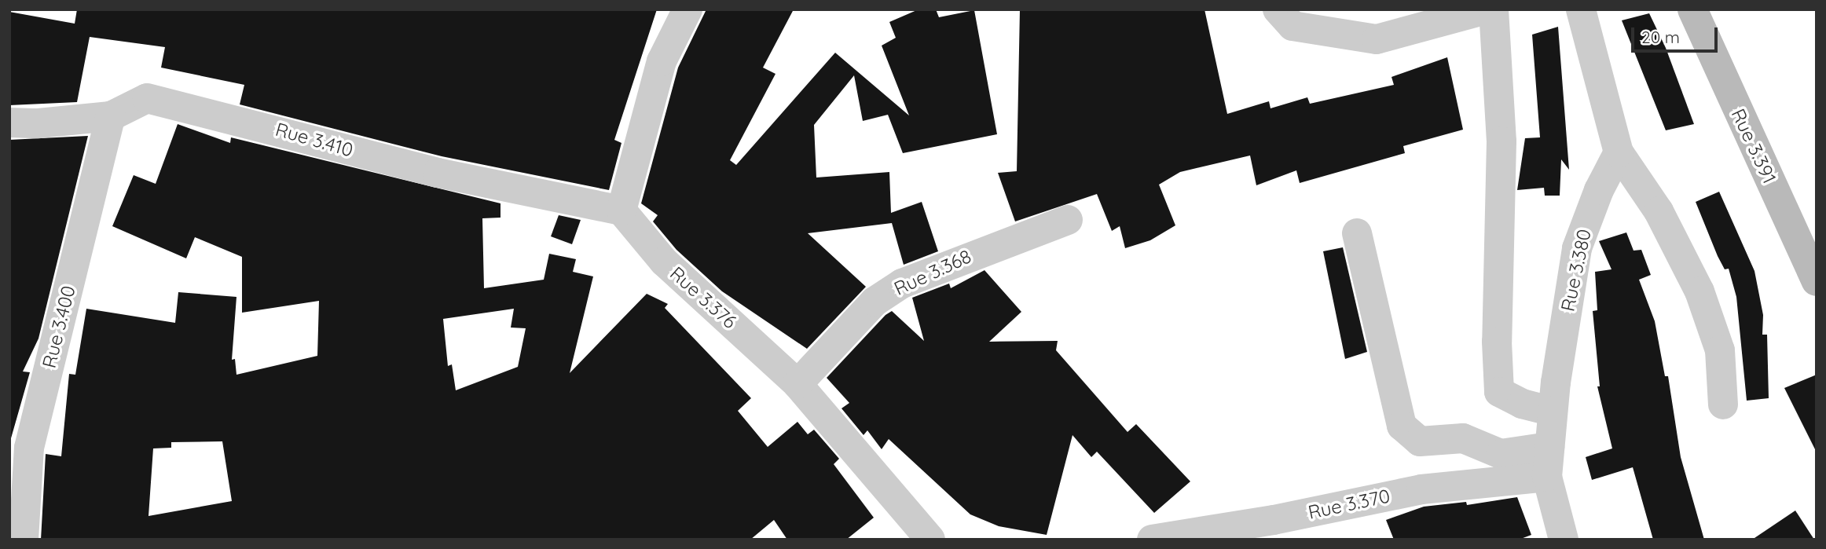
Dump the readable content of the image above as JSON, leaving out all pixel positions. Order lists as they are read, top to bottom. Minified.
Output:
{"streets":{"main road":["Rue 3.391"],"street":["Rue 3.410","Rue 3.380","Rue 3.368","Rue 3.376","Rue 3.400","Rue 3.370"]},"crossings":[["Rue 3.410","Rue 3.376"],["Rue 3.410","Rue 3.400"],["Rue 3.380","Rue 3.370"],["Rue 3.368","Rue 3.376"]],"scale_bar":"20 m"}
